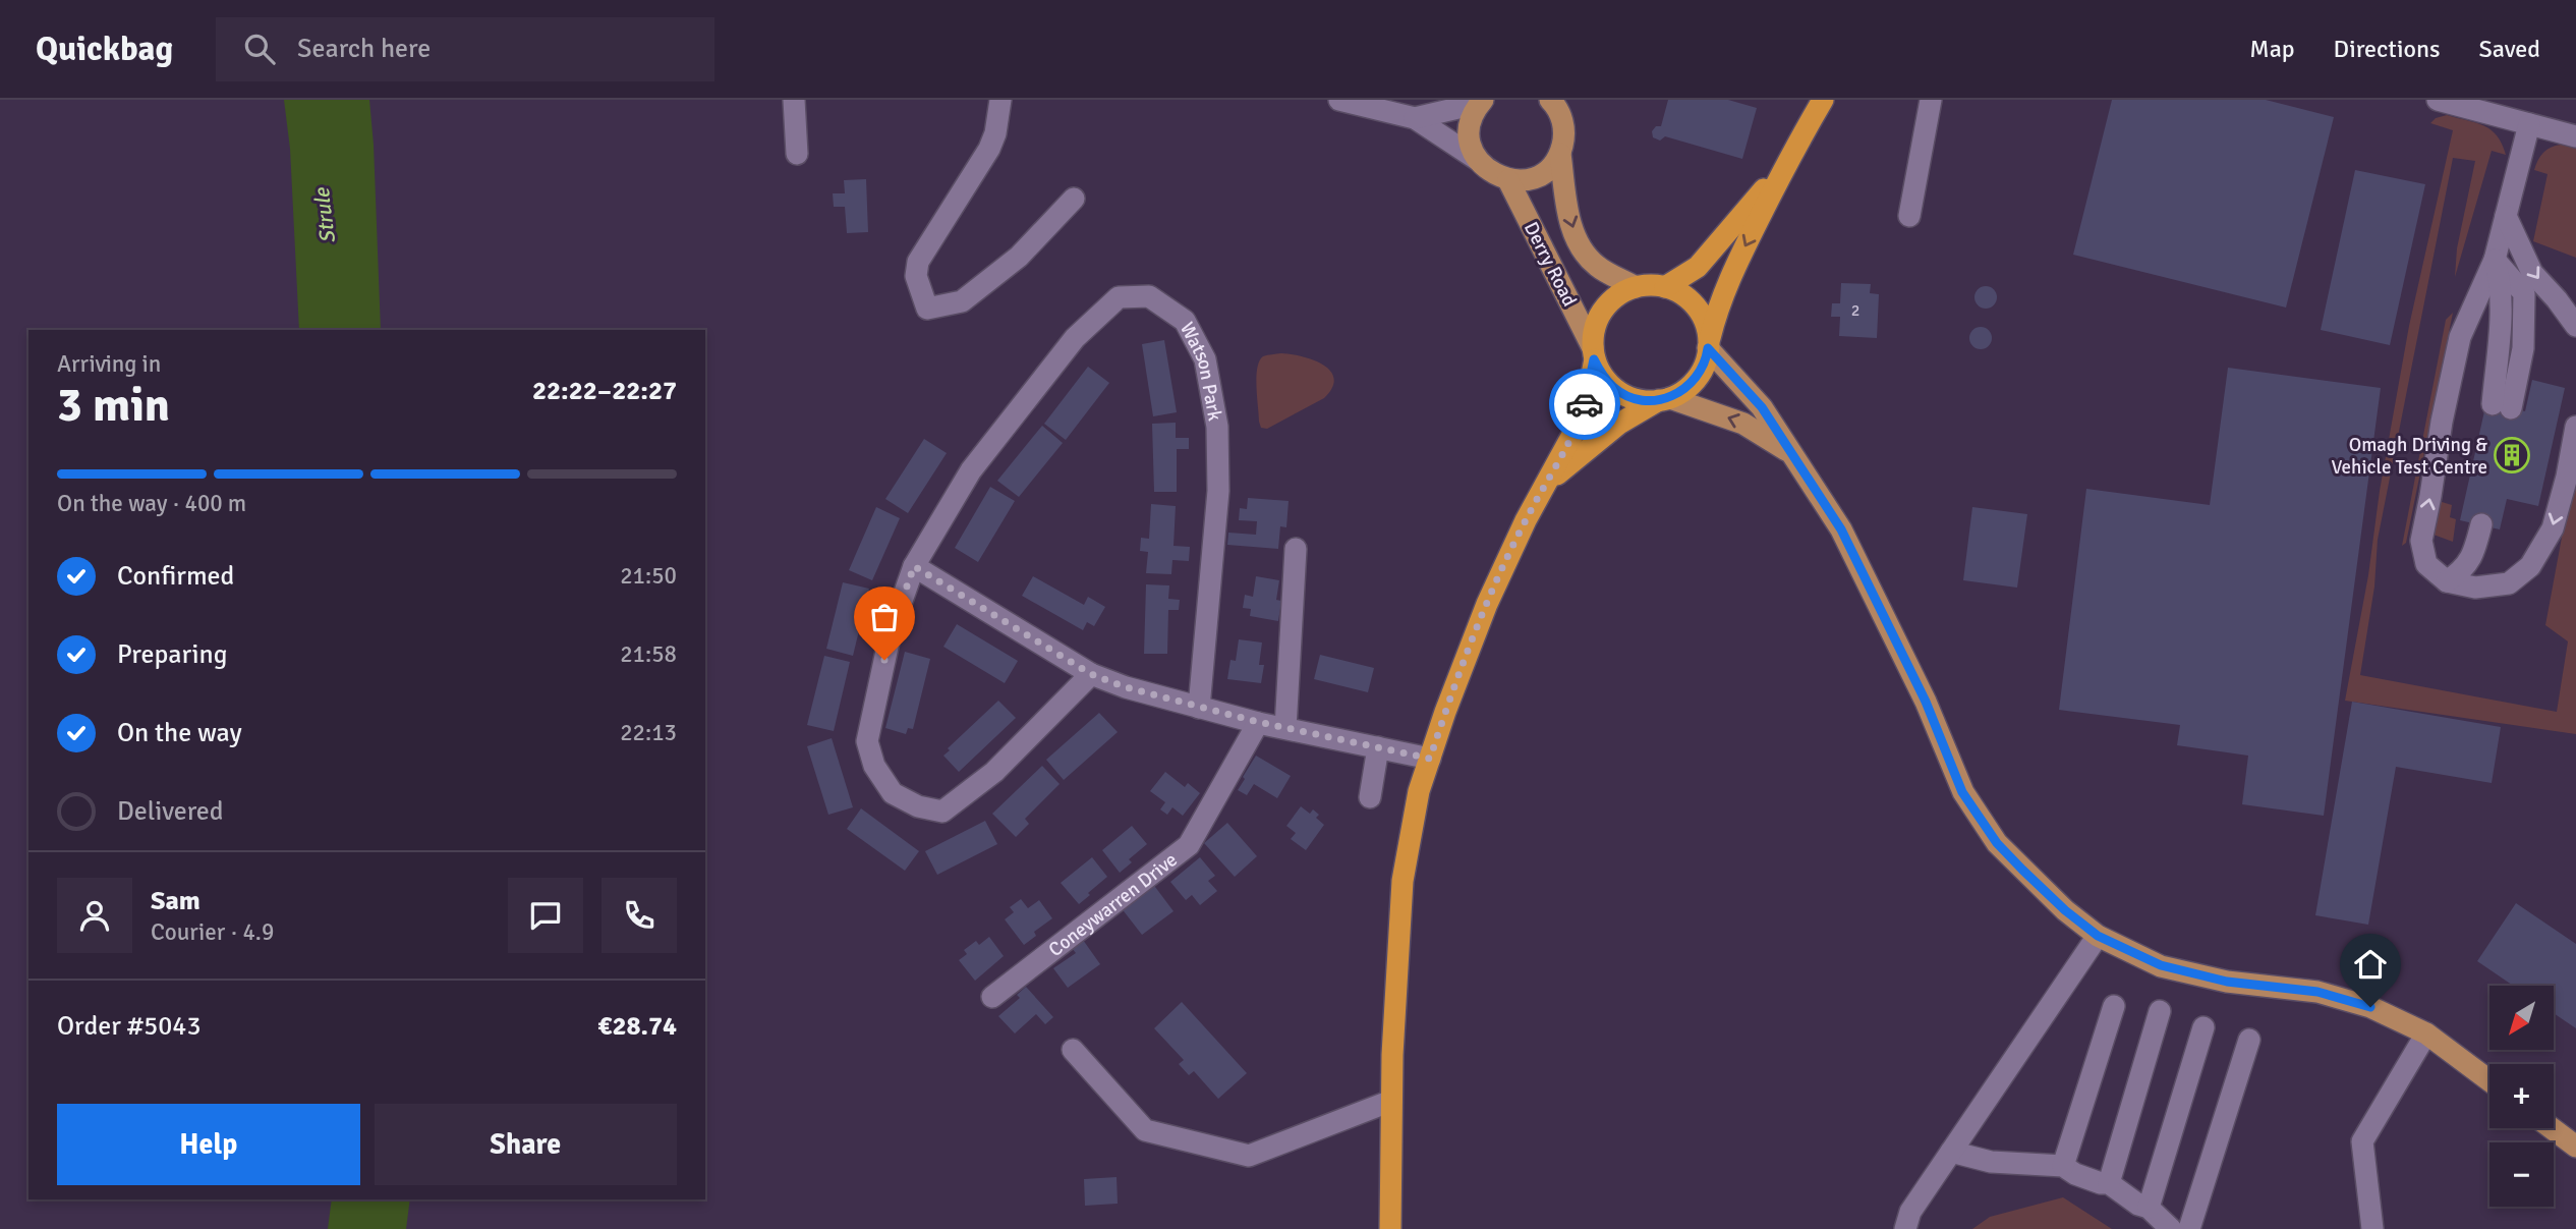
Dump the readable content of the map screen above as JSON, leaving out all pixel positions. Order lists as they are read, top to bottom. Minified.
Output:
{"streets":{"main road":["Derry Road"],"street":["Watson Park","Coneywarren Drive"]},"water":["Strule"],"places":{"building":["Omagh Driving & Vehicle Test Centre"]},"house_numbers":["2"],"north":"bottom left","page":{"header":"Quickbag","search":"Search here","nav":["Map","Directions","Saved"],"heading":["3 min","Arriving in","22:22–22:27"],"panel":["Sam","Courier · 4.9","Order #5043","€28.74"],"bar":"On the way · 400 m","list":[["Confirmed","21:50"],["Preparing","21:58"],["On the way","22:13"],"Delivered"],"map_buttons":["+","−"],"buttons":["Help","Share"]}}
